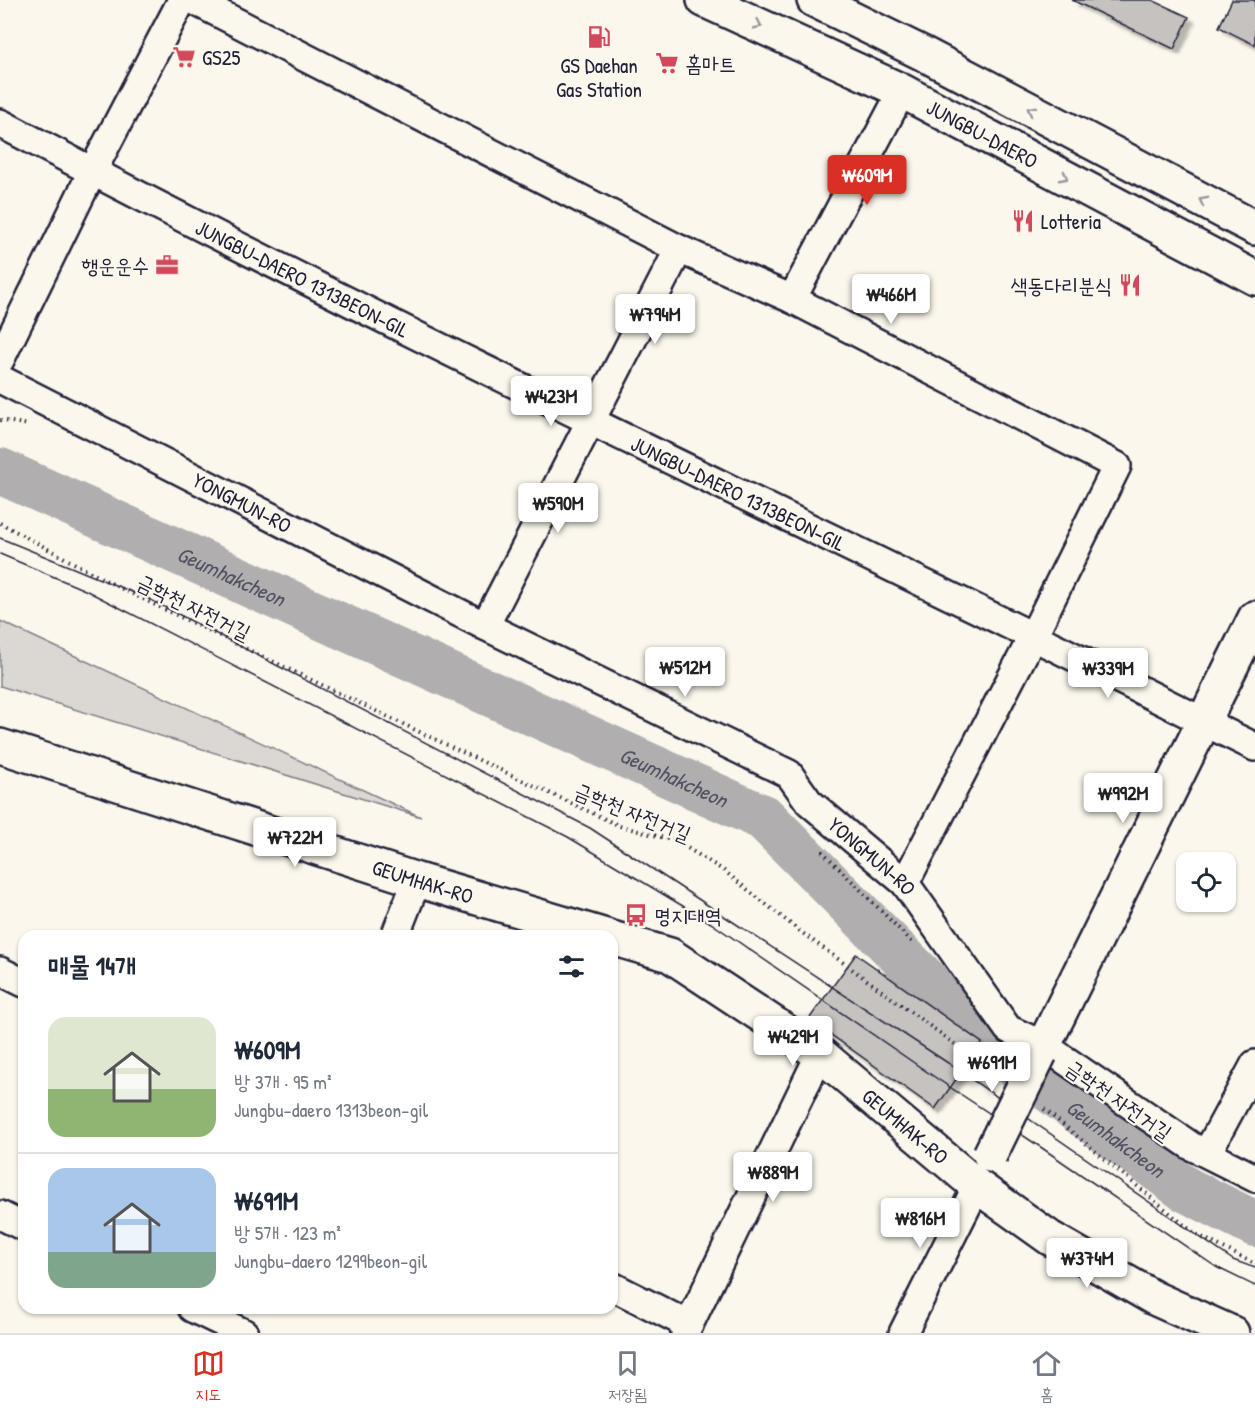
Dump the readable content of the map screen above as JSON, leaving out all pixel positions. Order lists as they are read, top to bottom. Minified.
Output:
{"streets":{"main road":["JUNGBU-DAERO","GEUMHAK-RO"],"street":["JUNGBU-DAERO 1313BEON-GIL","YONGMUN-RO"],"path":["금학천 자전거길"]},"water":["Geumhakcheon"],"places":{"fuel station":["GS Daehan Gas Station"],"supermarket":["GS25","홈마트"],"restaurant":["Lotteria","색동다리분식"],"office":["행운운수"],"bus stop":["명지대역"]},"page":{"price":["₩609M","₩466M","₩794M","₩423M","₩590M","₩512M","₩339M","₩992M","₩722M","₩429M","₩691M","₩889M","₩816M","₩374M"],"heading":"매물 14개","list":[{"name":"₩609M","note":"방 3개 · 95 m² · Jungbu-daero 1313beon-gil"},{"name":"₩691M","note":"방 5개 · 123 m² · Jungbu-daero 1299beon-gil"}],"tabs":["지도","저장됨","홈"]}}
